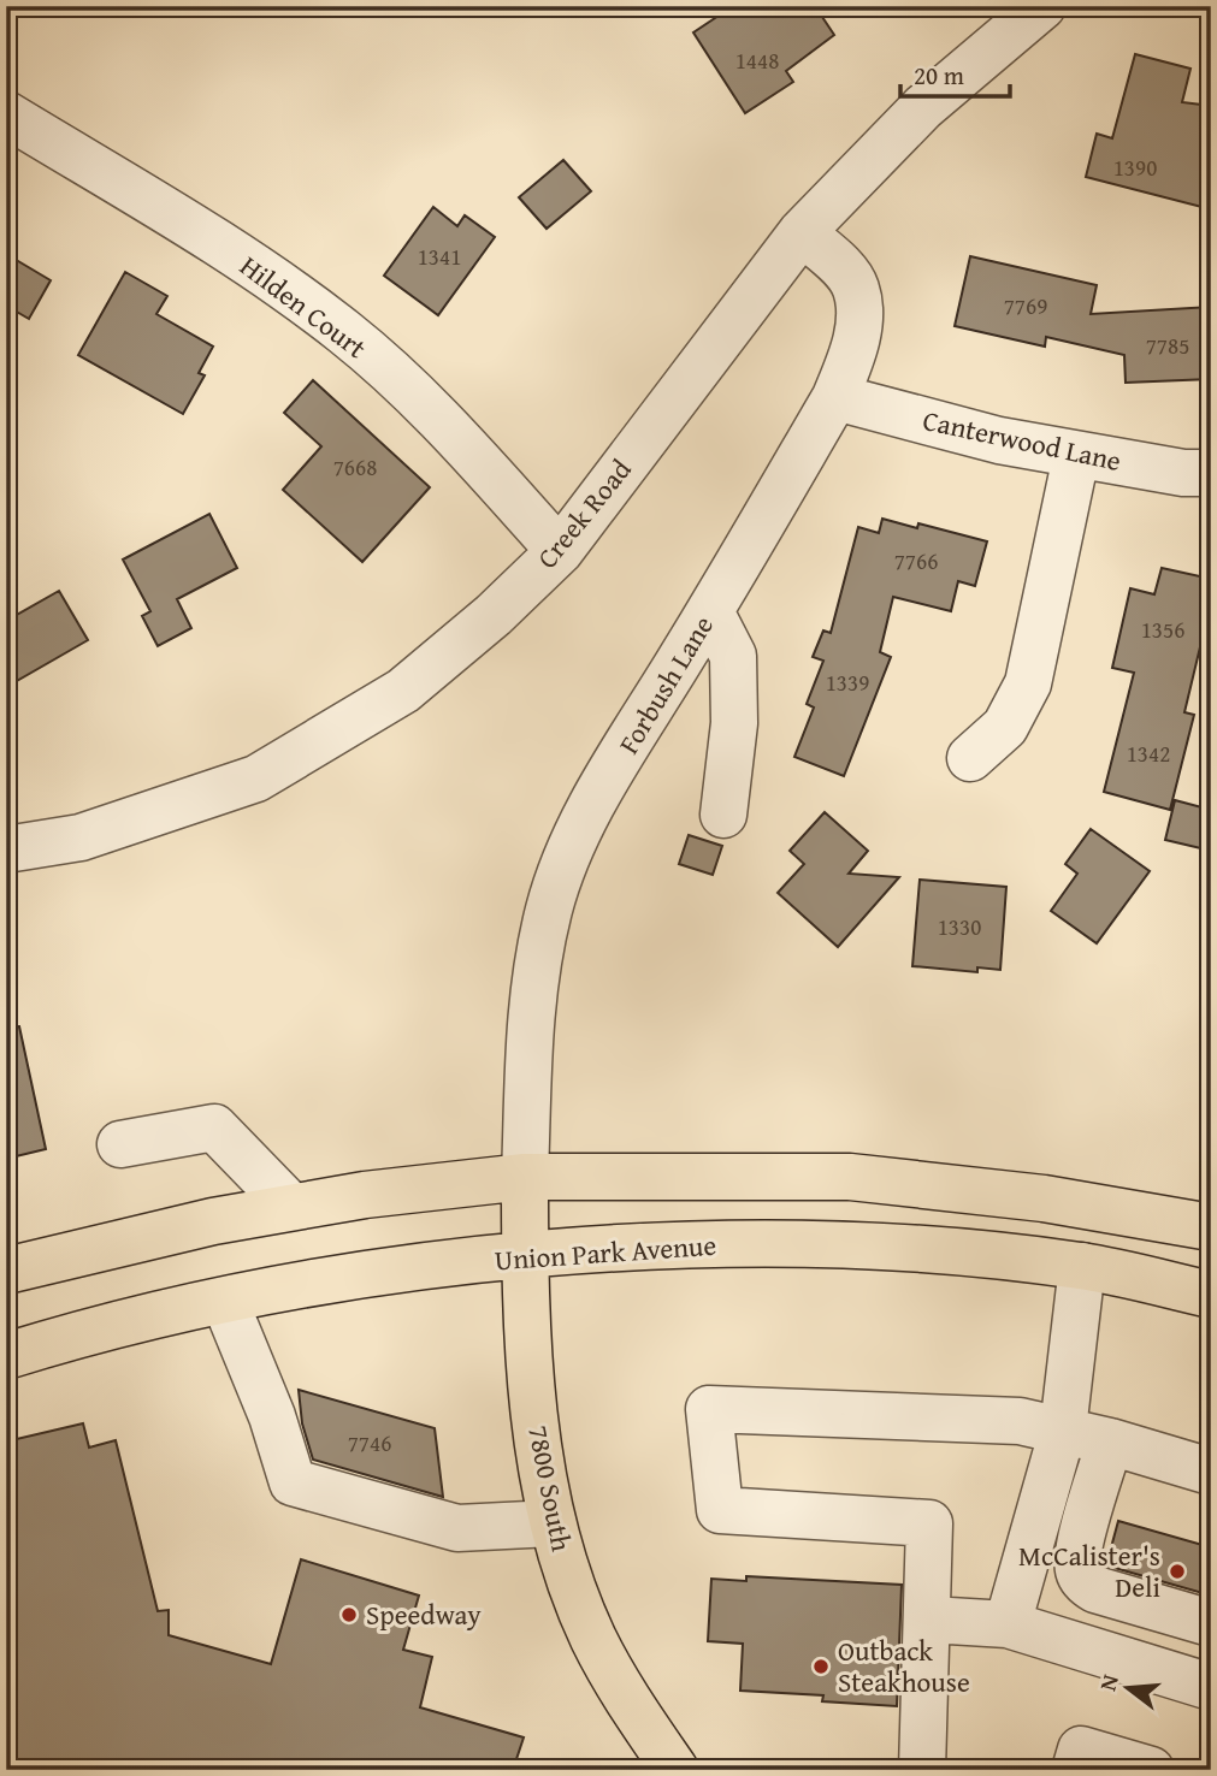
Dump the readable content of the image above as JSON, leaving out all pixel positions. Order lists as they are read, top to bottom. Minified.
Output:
{"streets":{"main road":["Union Park Avenue","7800 South"],"street":["Hilden Court","Canterwood Lane","Creek Road","Forbush Lane"]},"crossings":[["Hilden Court","Creek Road"],["Canterwood Lane","Forbush Lane"],["Creek Road","Forbush Lane"],["Forbush Lane","7800 South"],["Union Park Avenue","7800 South"]],"places":["McCalister's Deli","Speedway","Outback Steakhouse"],"house_numbers":["1448","1390","1341","7769","7785","7668","7766","1356","1339","1342","1330","7746"],"scale_bar":"20 m","north":"left"}
